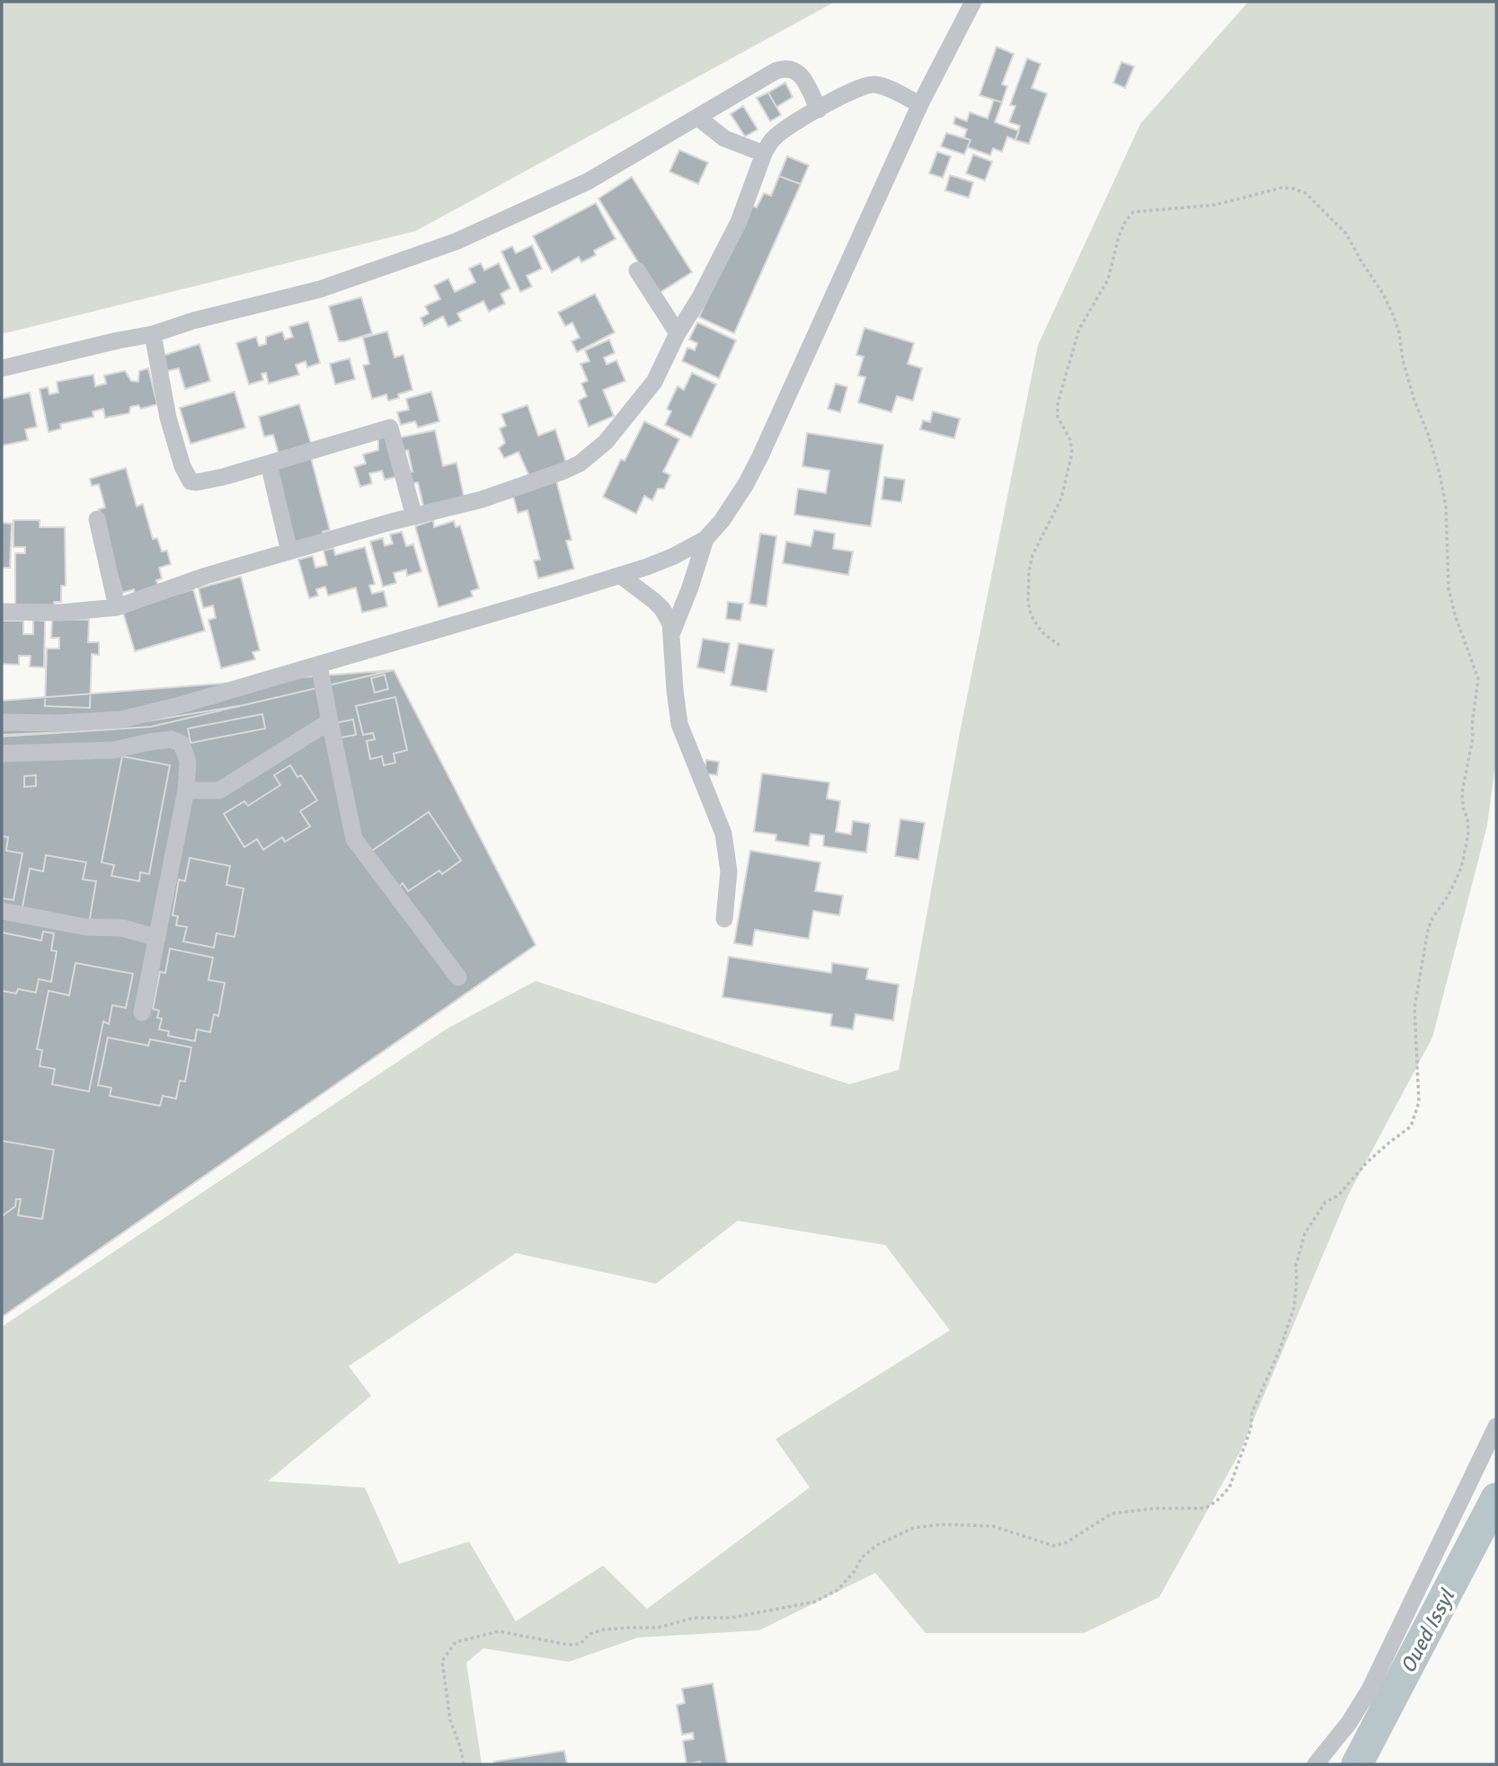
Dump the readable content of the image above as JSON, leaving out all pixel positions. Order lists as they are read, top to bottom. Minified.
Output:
{"water":["Oued Issyl"]}
